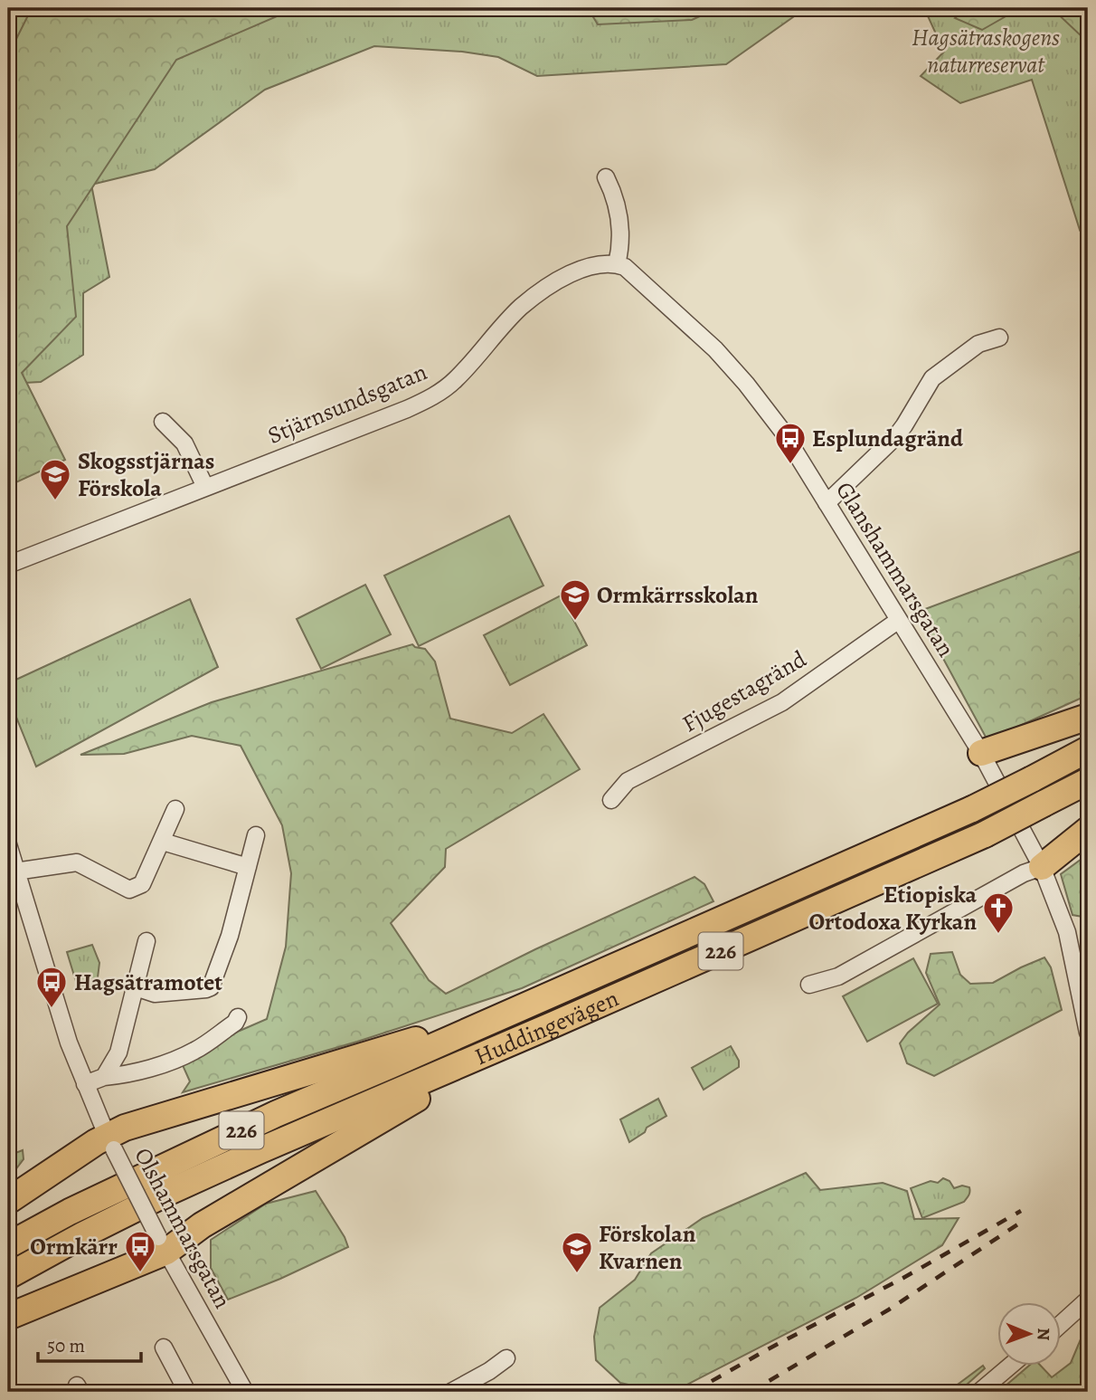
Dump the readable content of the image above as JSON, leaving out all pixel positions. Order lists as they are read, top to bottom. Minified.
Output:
{"streets":{"main road":["226","Huddingevägen"],"street":["Stjärnsundsgatan","Glanshammarsgatan","Fjugestagränd","Olshammarsgatan"]},"crossings":[["Stjärnsundsgatan","Glanshammarsgatan"],["Glanshammarsgatan","Fjugestagränd"]],"parks":["Hagsätraskogens naturreservat"],"places":{"bus stop":["Esplundagränd","Hagsätramotet","Ormkärr"],"school or university":["Skogsstjärnas Förskola","Ormkärrsskolan","Förskolan Kvarnen"],"church":["Etiopiska Ortodoxa Kyrkan"]},"scale_bar":"50 m","north":"right"}
